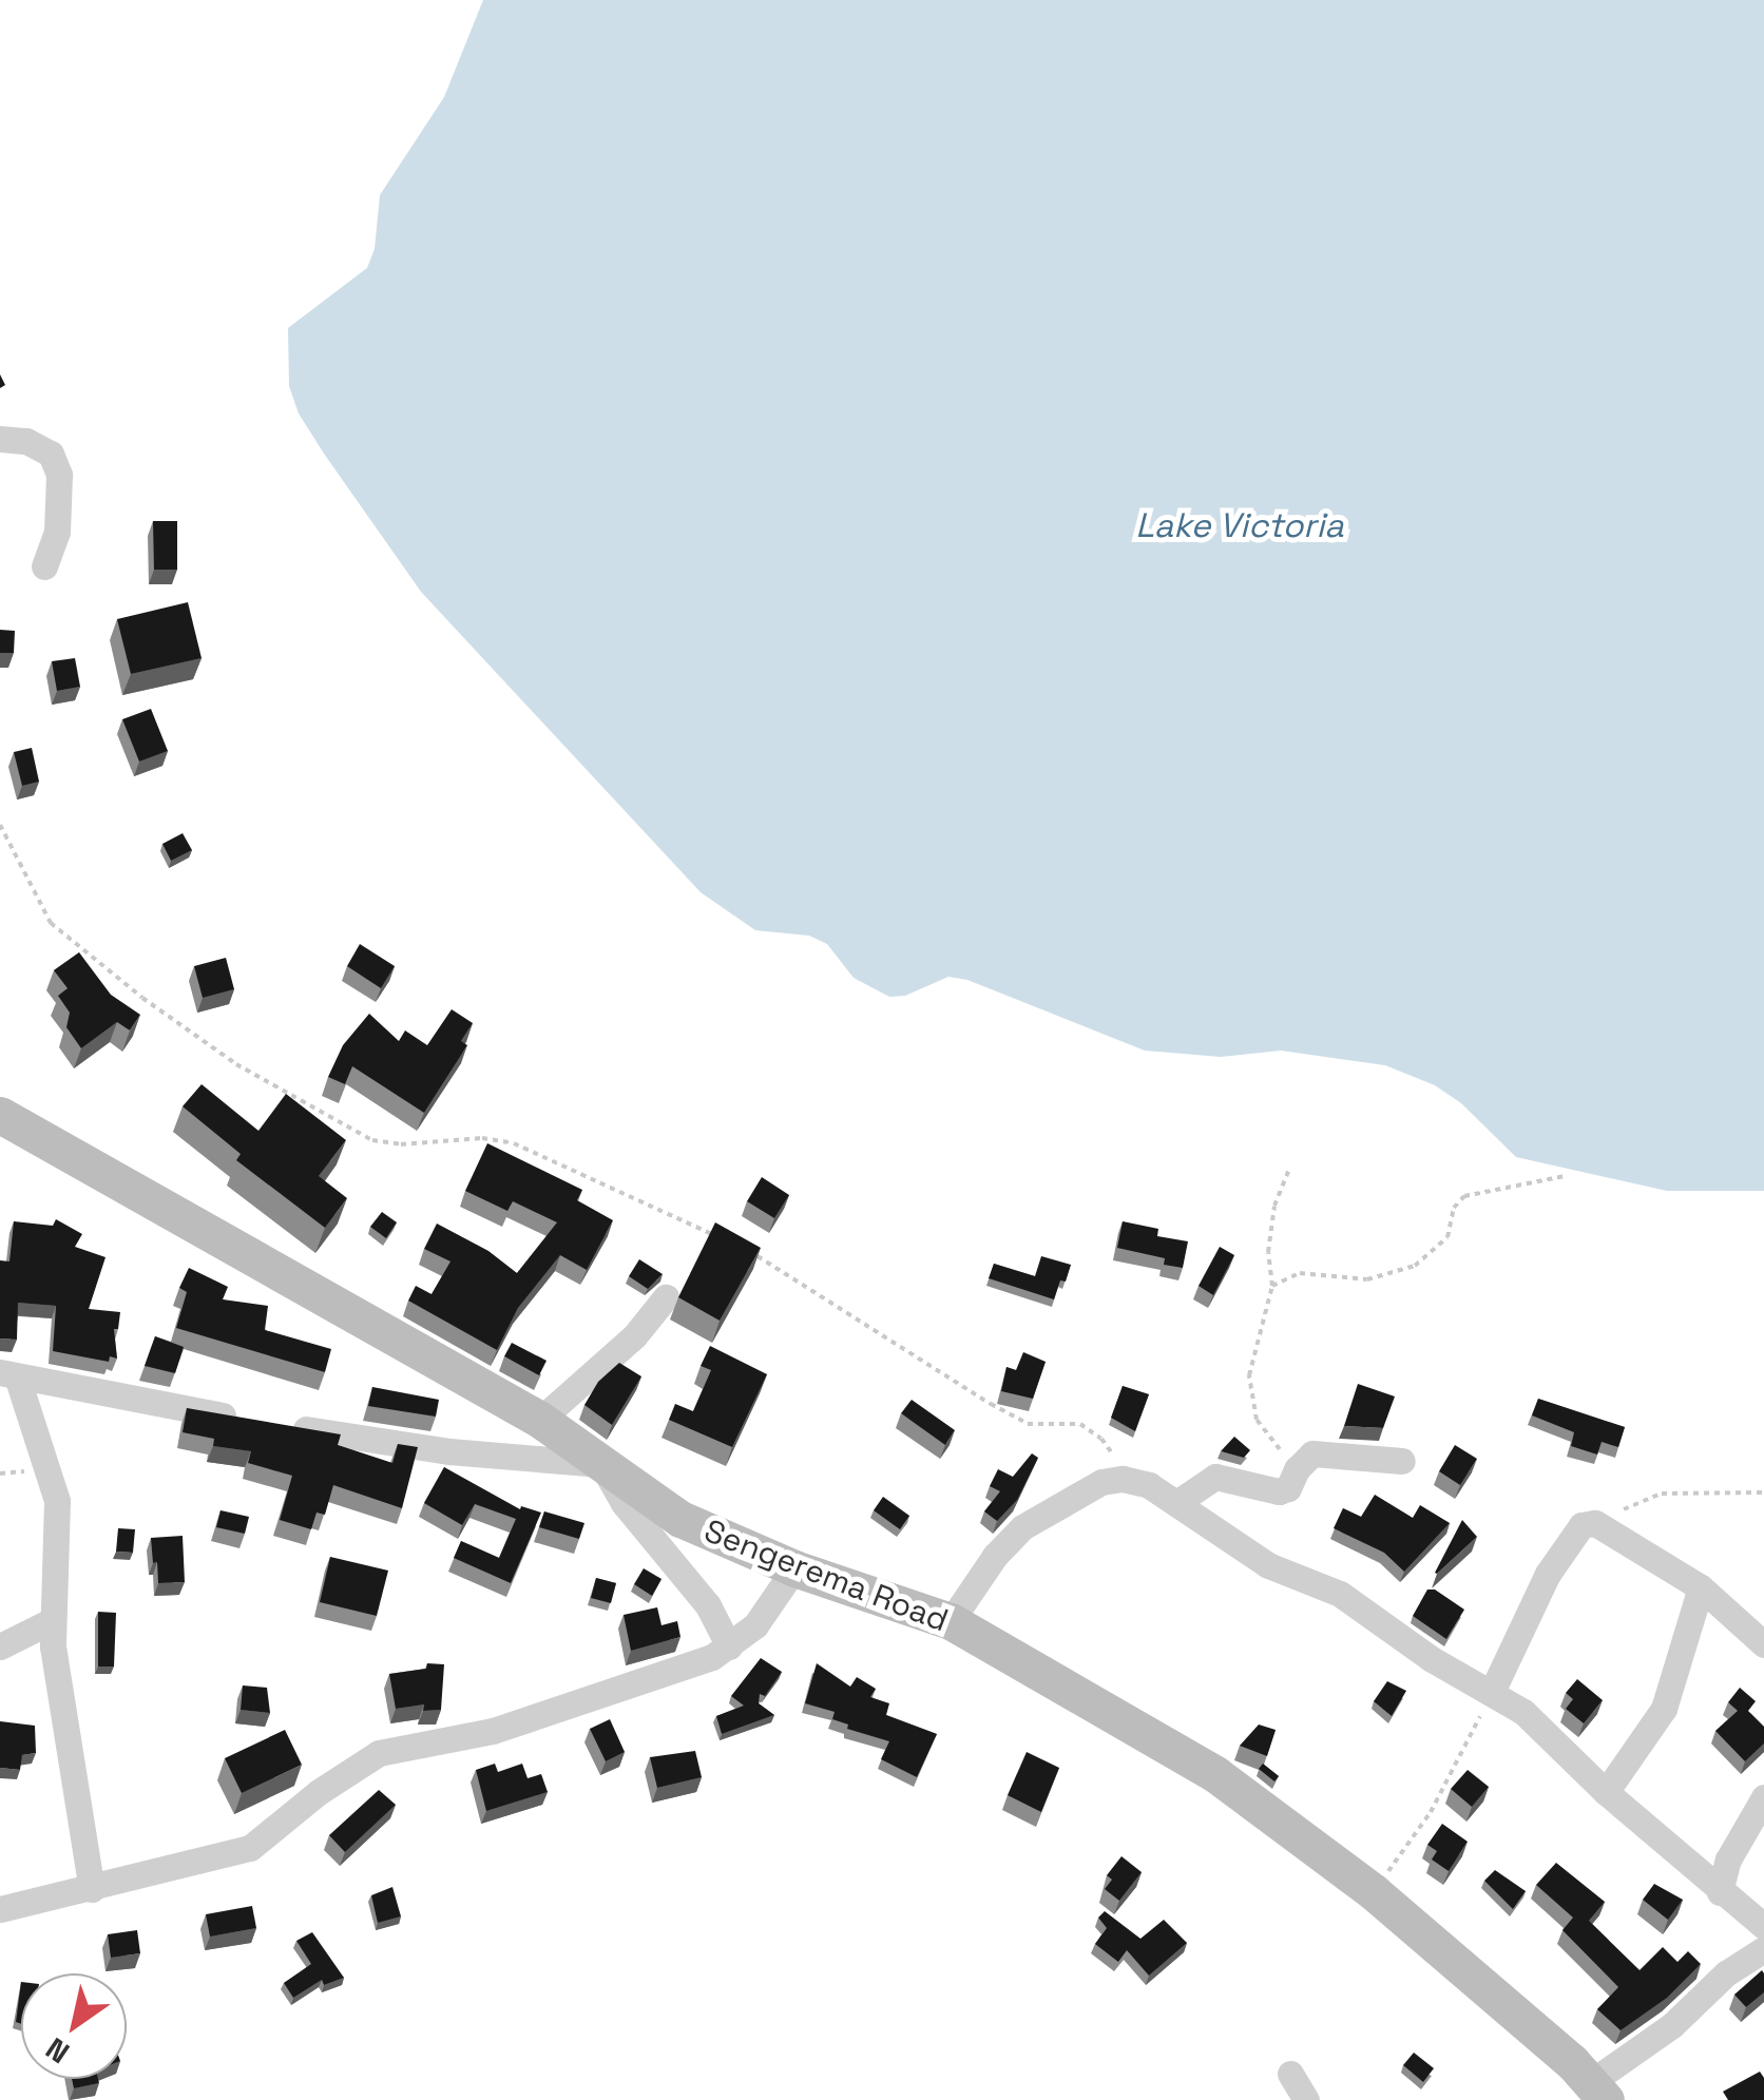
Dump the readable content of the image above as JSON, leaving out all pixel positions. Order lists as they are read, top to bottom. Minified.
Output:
{"streets":{"main road":["Sengerema Road"]},"water":["Lake Victoria"],"north":"bottom left"}
